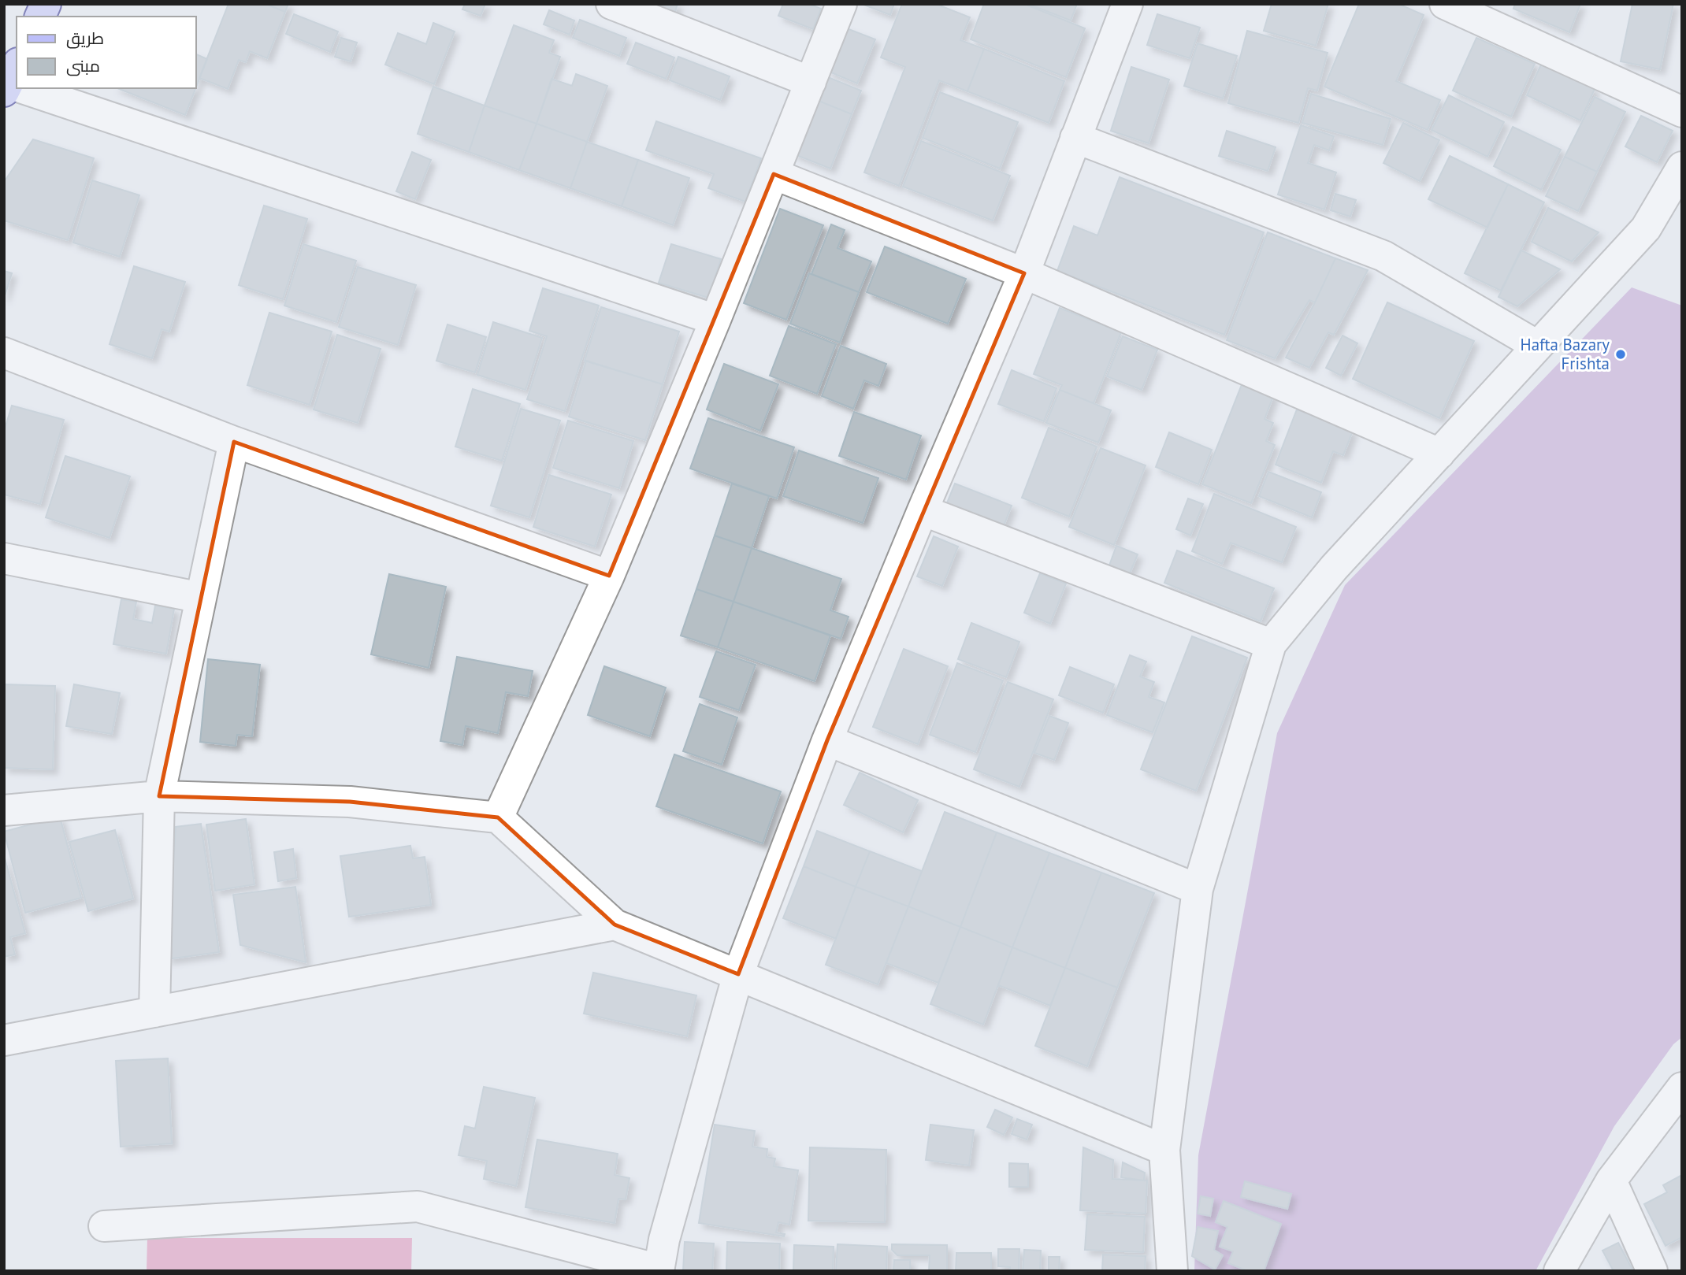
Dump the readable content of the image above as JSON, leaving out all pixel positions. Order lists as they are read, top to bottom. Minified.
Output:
{"places":["Hafta Bazary Frishta"],"legend":["طريق","مبنى"]}
